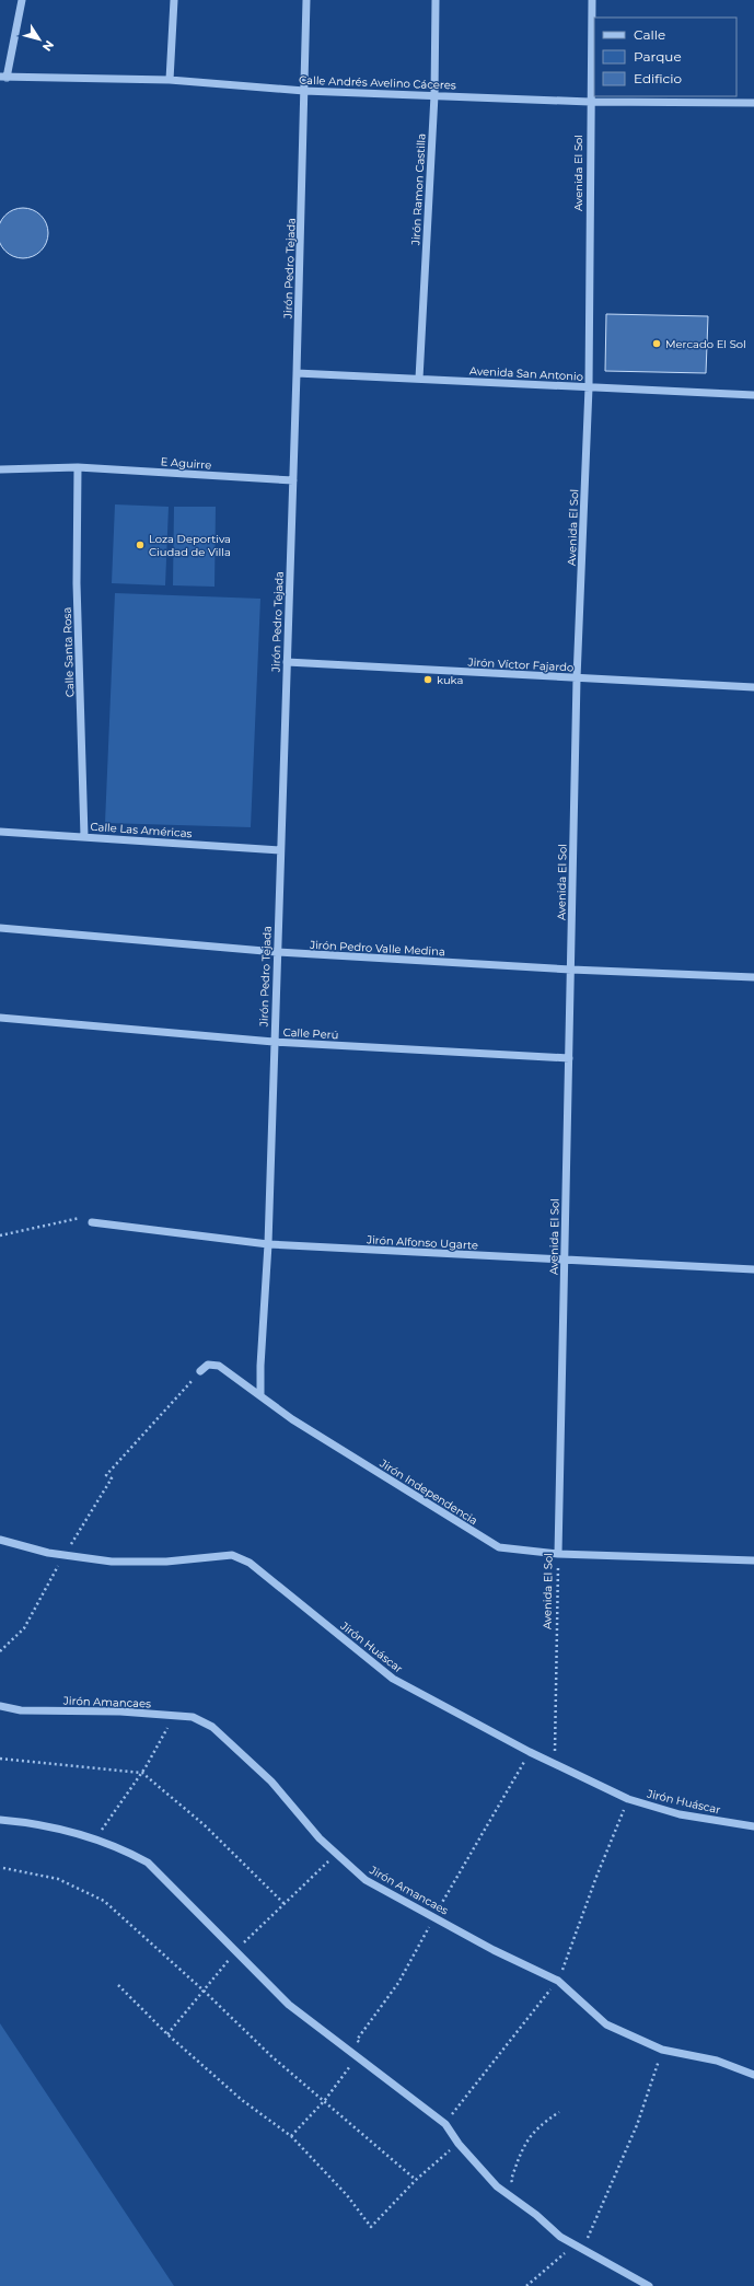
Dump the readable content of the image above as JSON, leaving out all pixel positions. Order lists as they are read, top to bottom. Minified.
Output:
{"streets":{"street":["Calle Andrés Avelino Cáceres","Avenida El Sol","Jirón Ramon Castilla","Jirón Pedro Tejada","Avenida San Antonio","E Aguirre","Calle Santa Rosa","Jirón Víctor Fajardo","Calle Las Américas","Jirón Pedro Valle Medina","Calle Perú","Jirón Alfonso Ugarte","Jirón Independencia","Jirón Huáscar","Jirón Amancaes"]},"crossings":[["Calle Andrés Avelino Cáceres","Avenida El Sol"],["Calle Andrés Avelino Cáceres","Jirón Ramon Castilla"],["Calle Andrés Avelino Cáceres","Jirón Pedro Tejada"],["Avenida El Sol","Avenida San Antonio"],["Avenida El Sol","Jirón Víctor Fajardo"],["Avenida El Sol","Jirón Pedro Valle Medina"],["Avenida El Sol","Calle Perú"],["Avenida El Sol","Jirón Alfonso Ugarte"],["Avenida El Sol","Jirón Independencia"],["Avenida El Sol","Jirón Huáscar"],["Jirón Ramon Castilla","Avenida San Antonio"],["Jirón Pedro Tejada","Avenida San Antonio"],["Jirón Pedro Tejada","E Aguirre"],["Jirón Pedro Tejada","Jirón Víctor Fajardo"],["Jirón Pedro Tejada","Calle Las Américas"],["Jirón Pedro Tejada","Jirón Pedro Valle Medina"],["Jirón Pedro Tejada","Calle Perú"],["Jirón Pedro Tejada","Jirón Alfonso Ugarte"],["E Aguirre","Calle Santa Rosa"],["Calle Santa Rosa","Calle Las Américas"]],"places":["Mercado El Sol","Loza Deportiva Ciudad de Villa","kuka"],"legend":["Calle","Parque","Edificio"],"north":"bottom right"}
